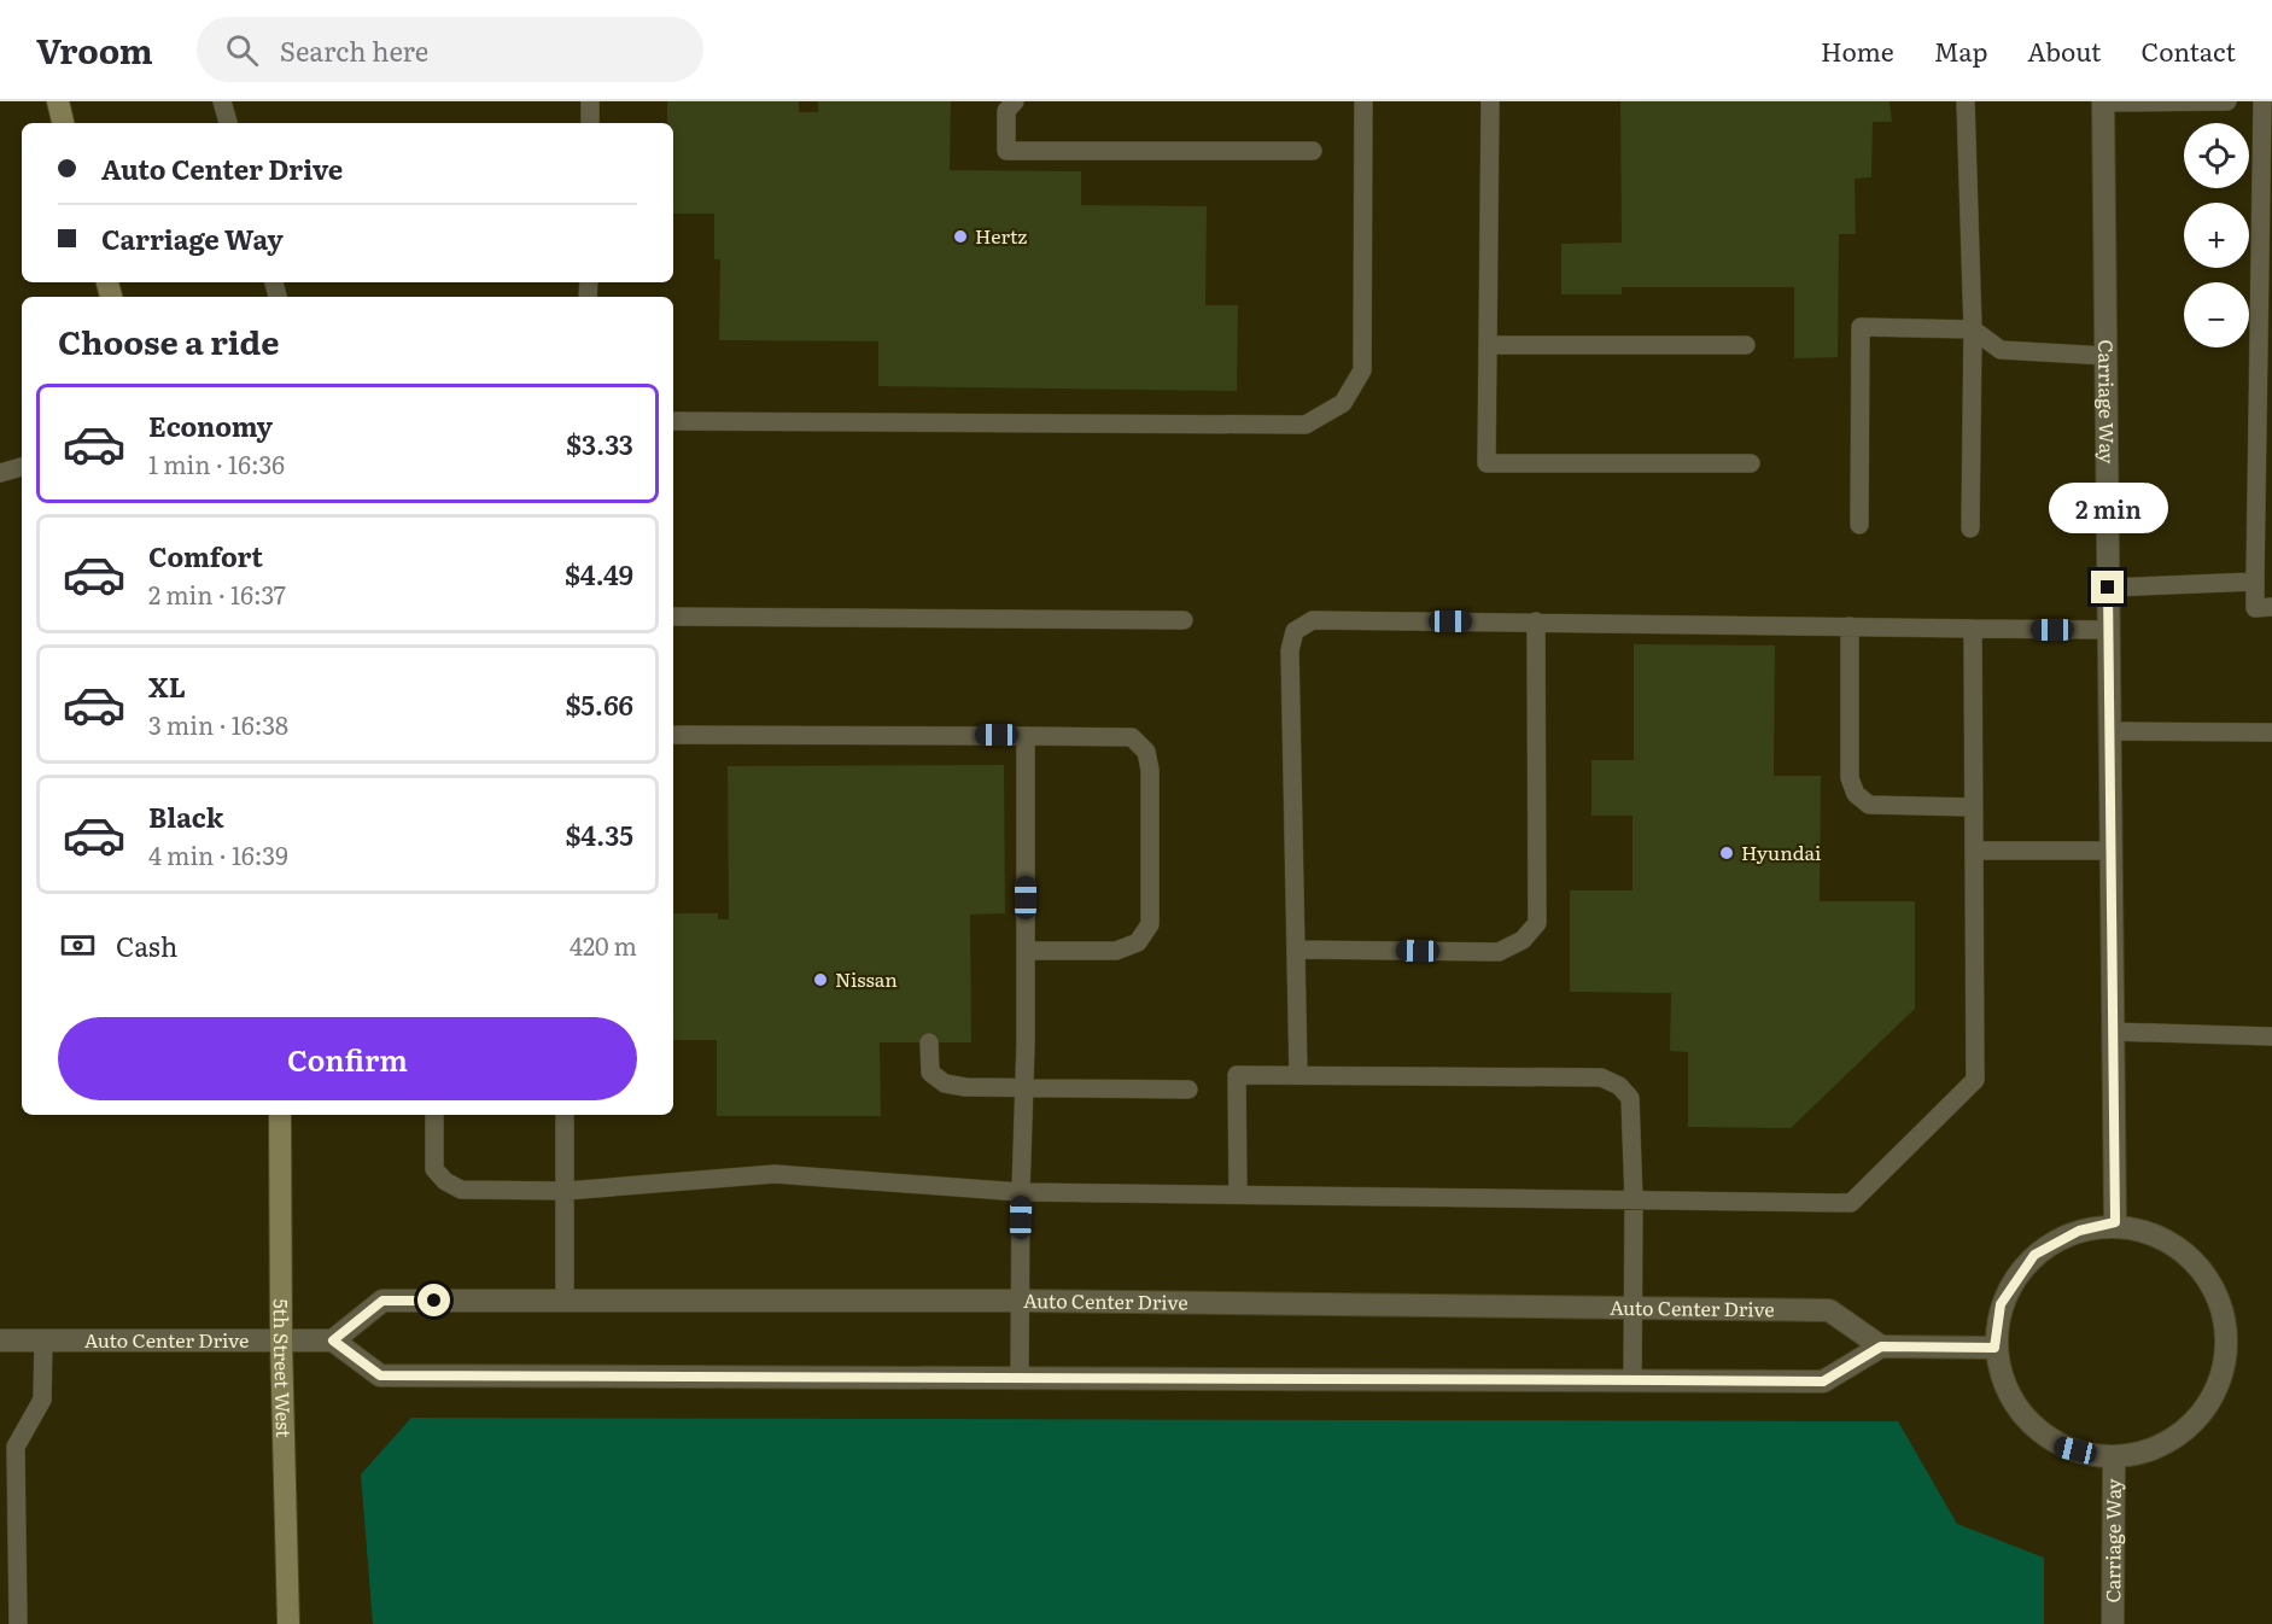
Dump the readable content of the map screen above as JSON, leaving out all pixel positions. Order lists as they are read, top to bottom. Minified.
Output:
{"streets":{"street":["Carriage Way","Auto Center Drive","5th Street West"]},"crossings":[["Auto Center Drive","5th Street West"]],"places":["Hertz","Hyundai","Nissan"],"page":{"header":"Vroom","search":"Search here","nav":["Home","Map","About","Contact"],"map_buttons":["+","−"],"banner":["Auto Center Drive","Carriage Way"],"heading":"Choose a ride","list":[{"name":"Economy","note":"1 min · 16:36","value":"$3.33"},{"name":"Comfort","note":"2 min · 16:37","value":"$4.49"},{"name":"XL","note":"3 min · 16:38","value":"$5.66"},{"name":"Black","note":"4 min · 16:39","value":"$4.35"}],"bubble":"2 min","pay":["Cash","420 m"],"buttons":"Confirm"}}
